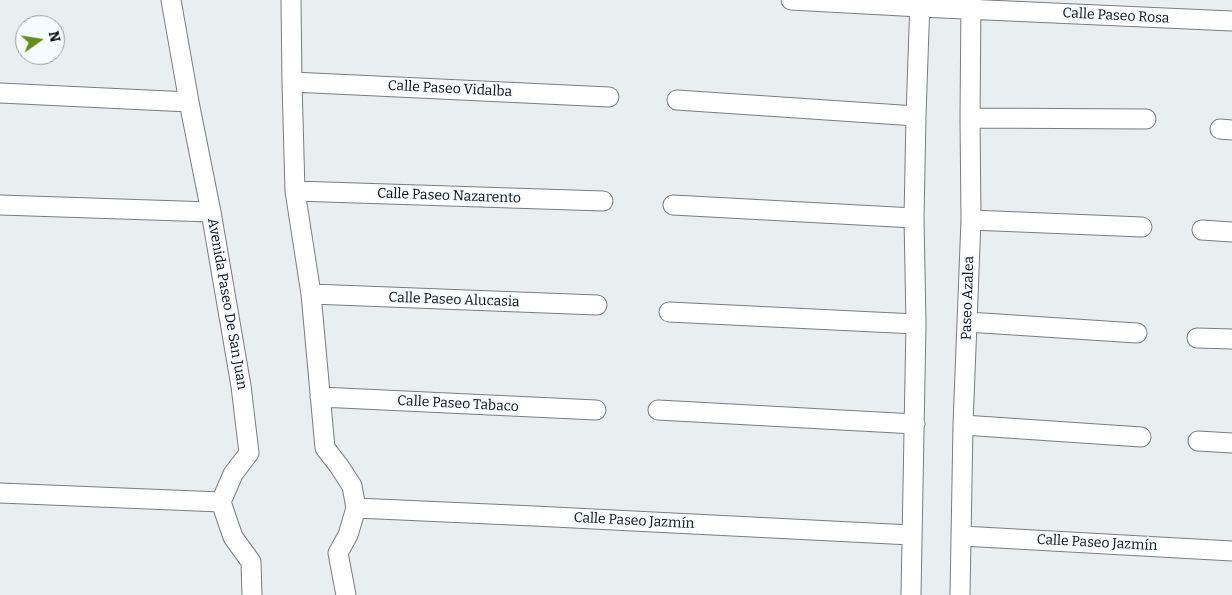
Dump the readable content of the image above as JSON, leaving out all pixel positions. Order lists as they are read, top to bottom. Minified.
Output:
{"streets":{"street":["Calle Paseo Rosa","Calle Paseo Vidalba","Calle Paseo Nazarento","Paseo Azalea","Calle Paseo Alucasia","Avenida Paseo De San Juan","Calle Paseo Tabaco","Calle Paseo Jazmín"]},"crossings":[["Calle Paseo Rosa","Paseo Azalea"],["Paseo Azalea","Calle Paseo Jazmín"]],"north":"right"}
